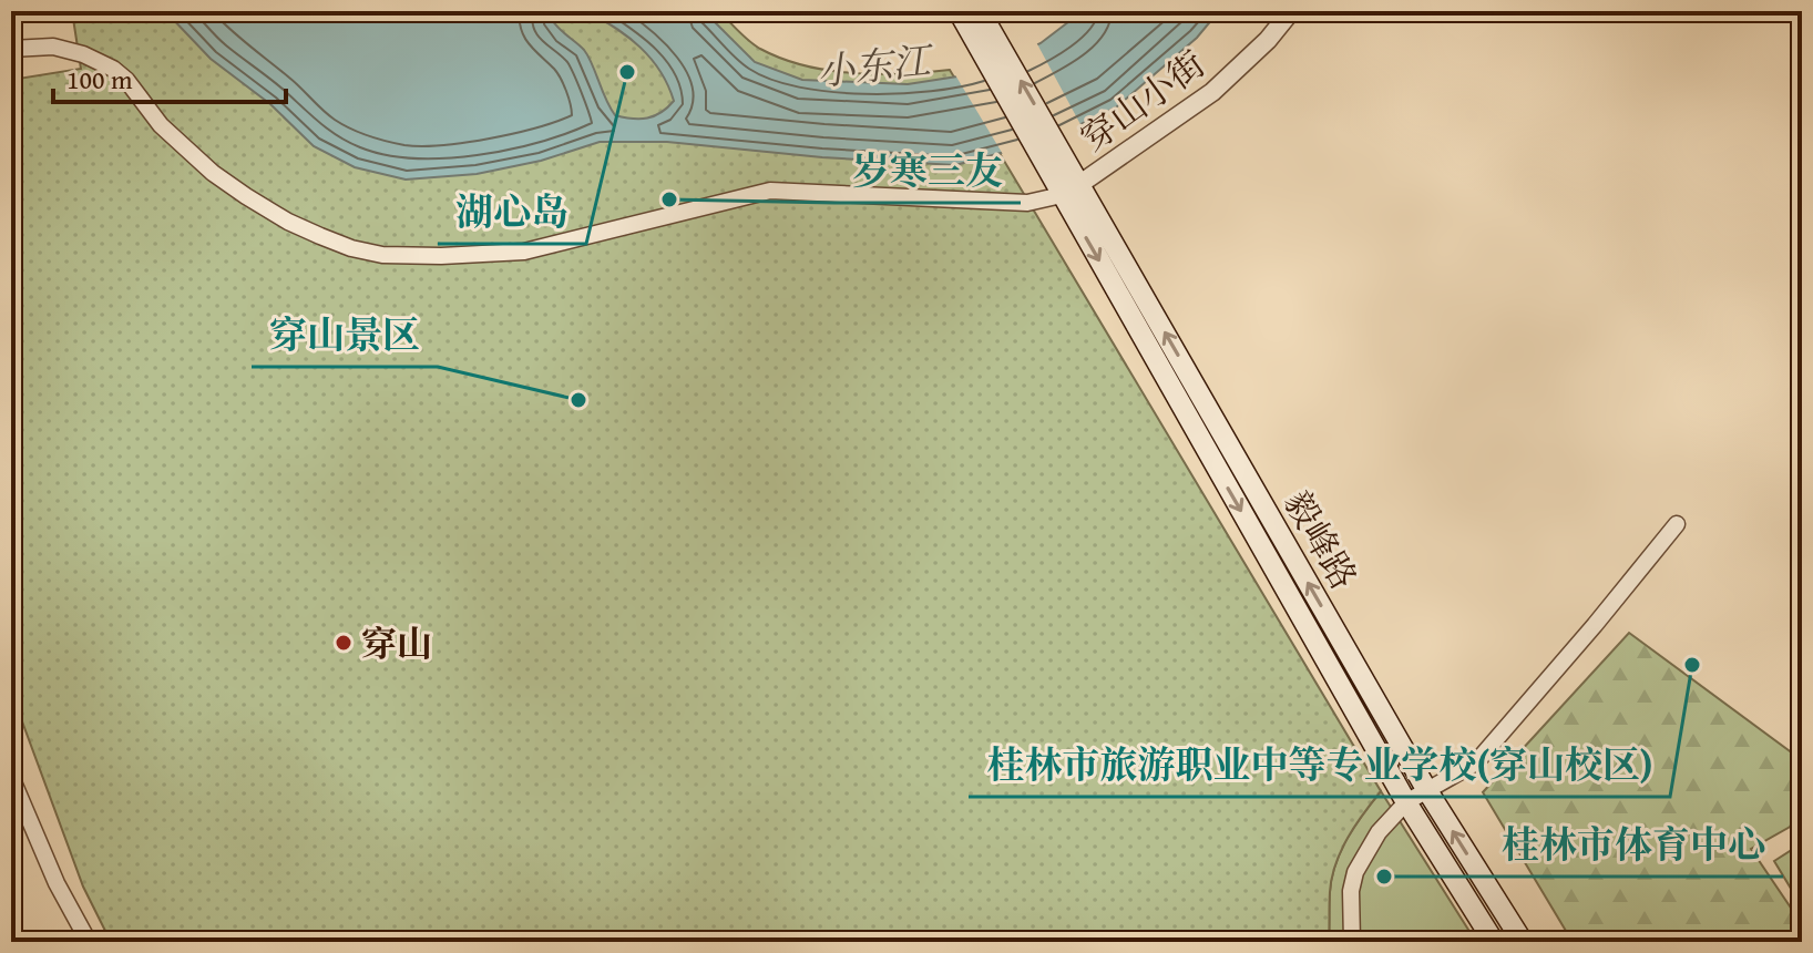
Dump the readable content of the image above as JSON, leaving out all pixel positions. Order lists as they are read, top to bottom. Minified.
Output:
{"streets":{"main road":["毅峰路"],"street":["穿山小街"]},"crossings":[["穿山小街","毅峰路"]],"water":["小东江"],"places":["湖心岛","岁寒三友","穿山景区","穿山","桂林市旅游职业中等专业学校(穿山校区)","桂林市体育中心"],"scale_bar":"100 m"}
